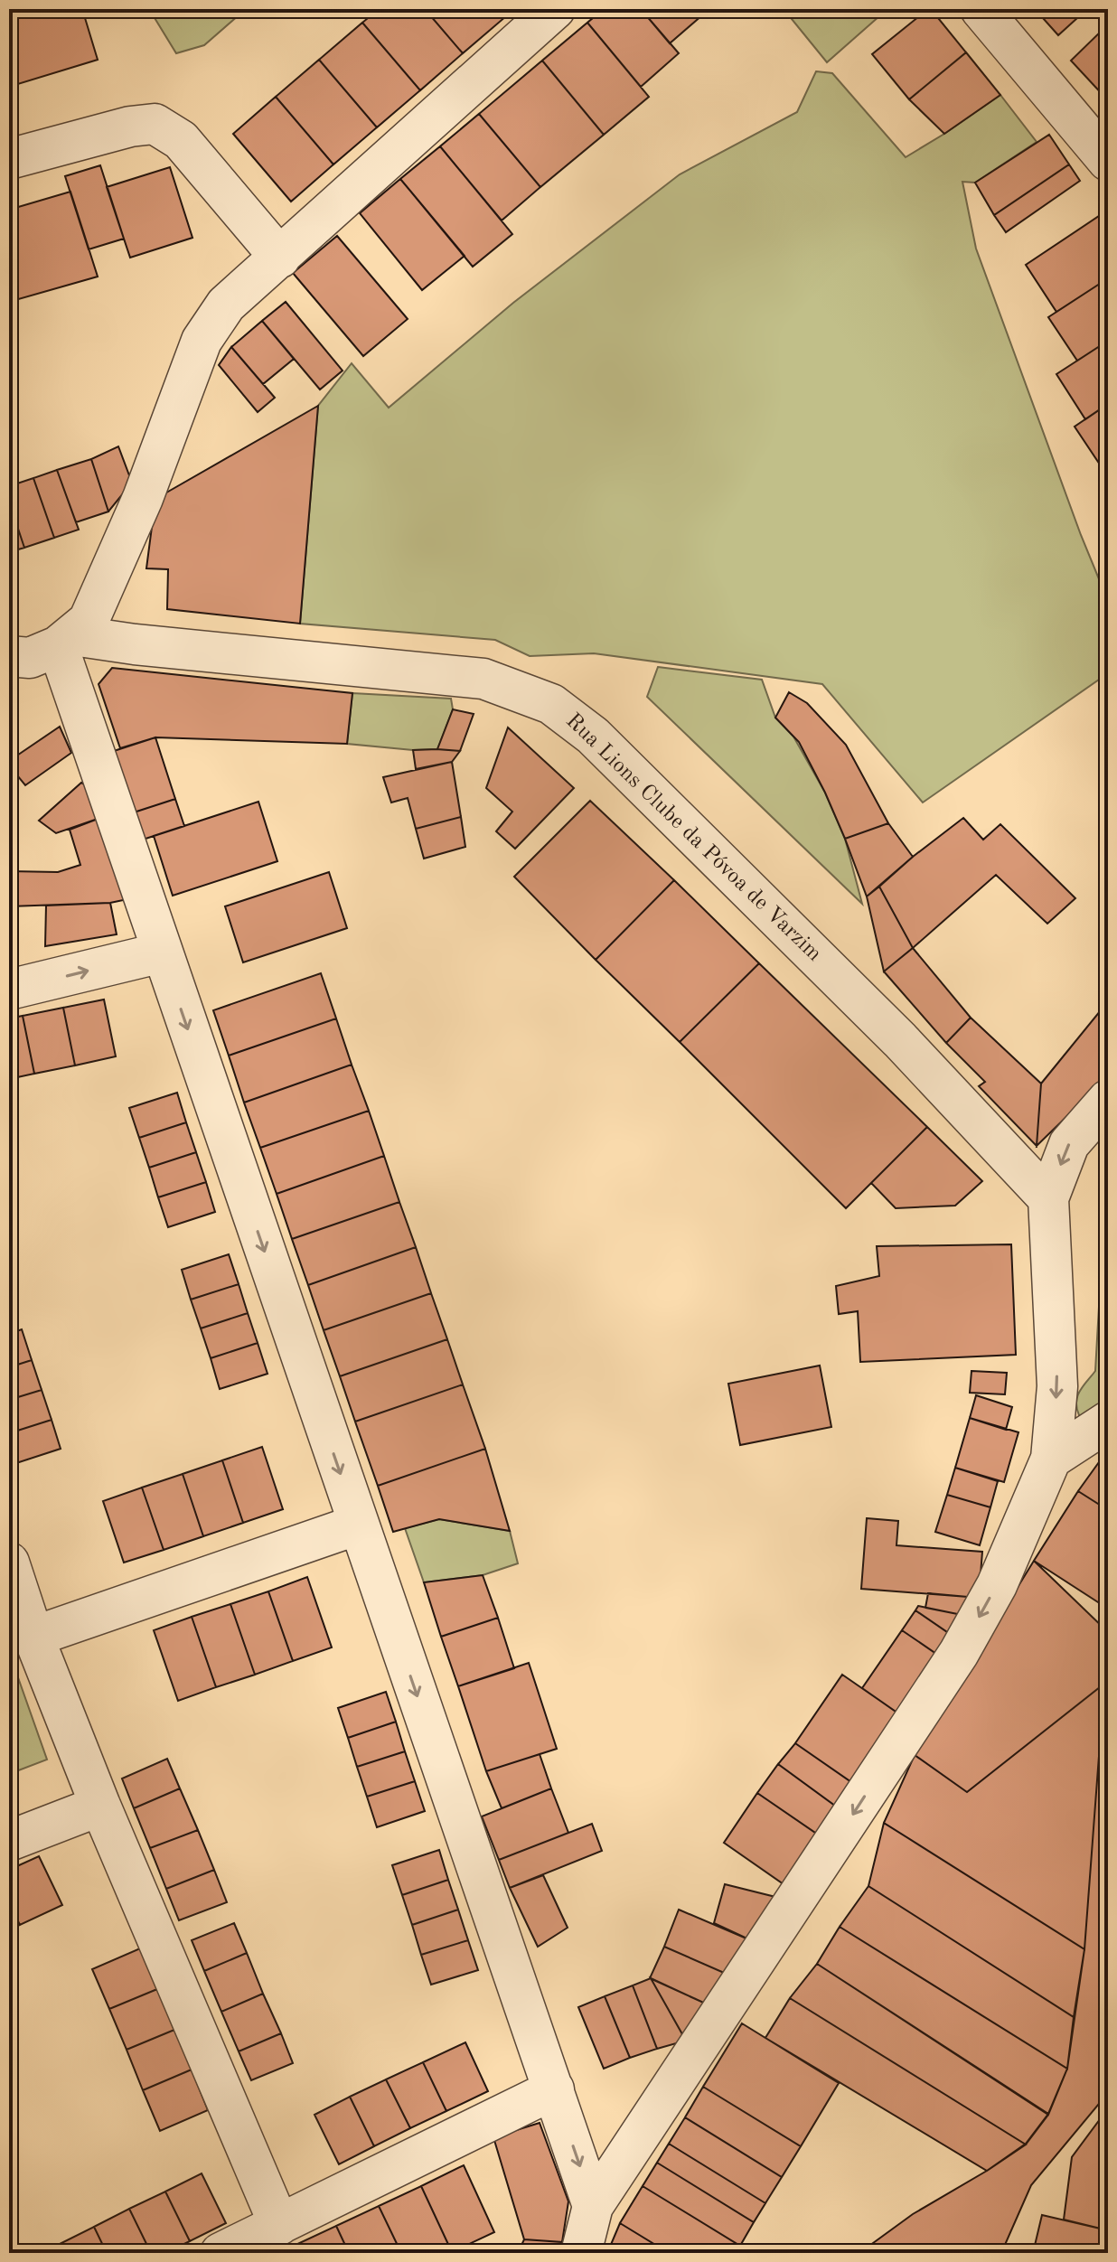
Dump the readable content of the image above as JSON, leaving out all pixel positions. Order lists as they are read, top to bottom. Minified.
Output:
{"streets":{"street":["Rua Lions Clube da Póvoa de Varzim"]}}
